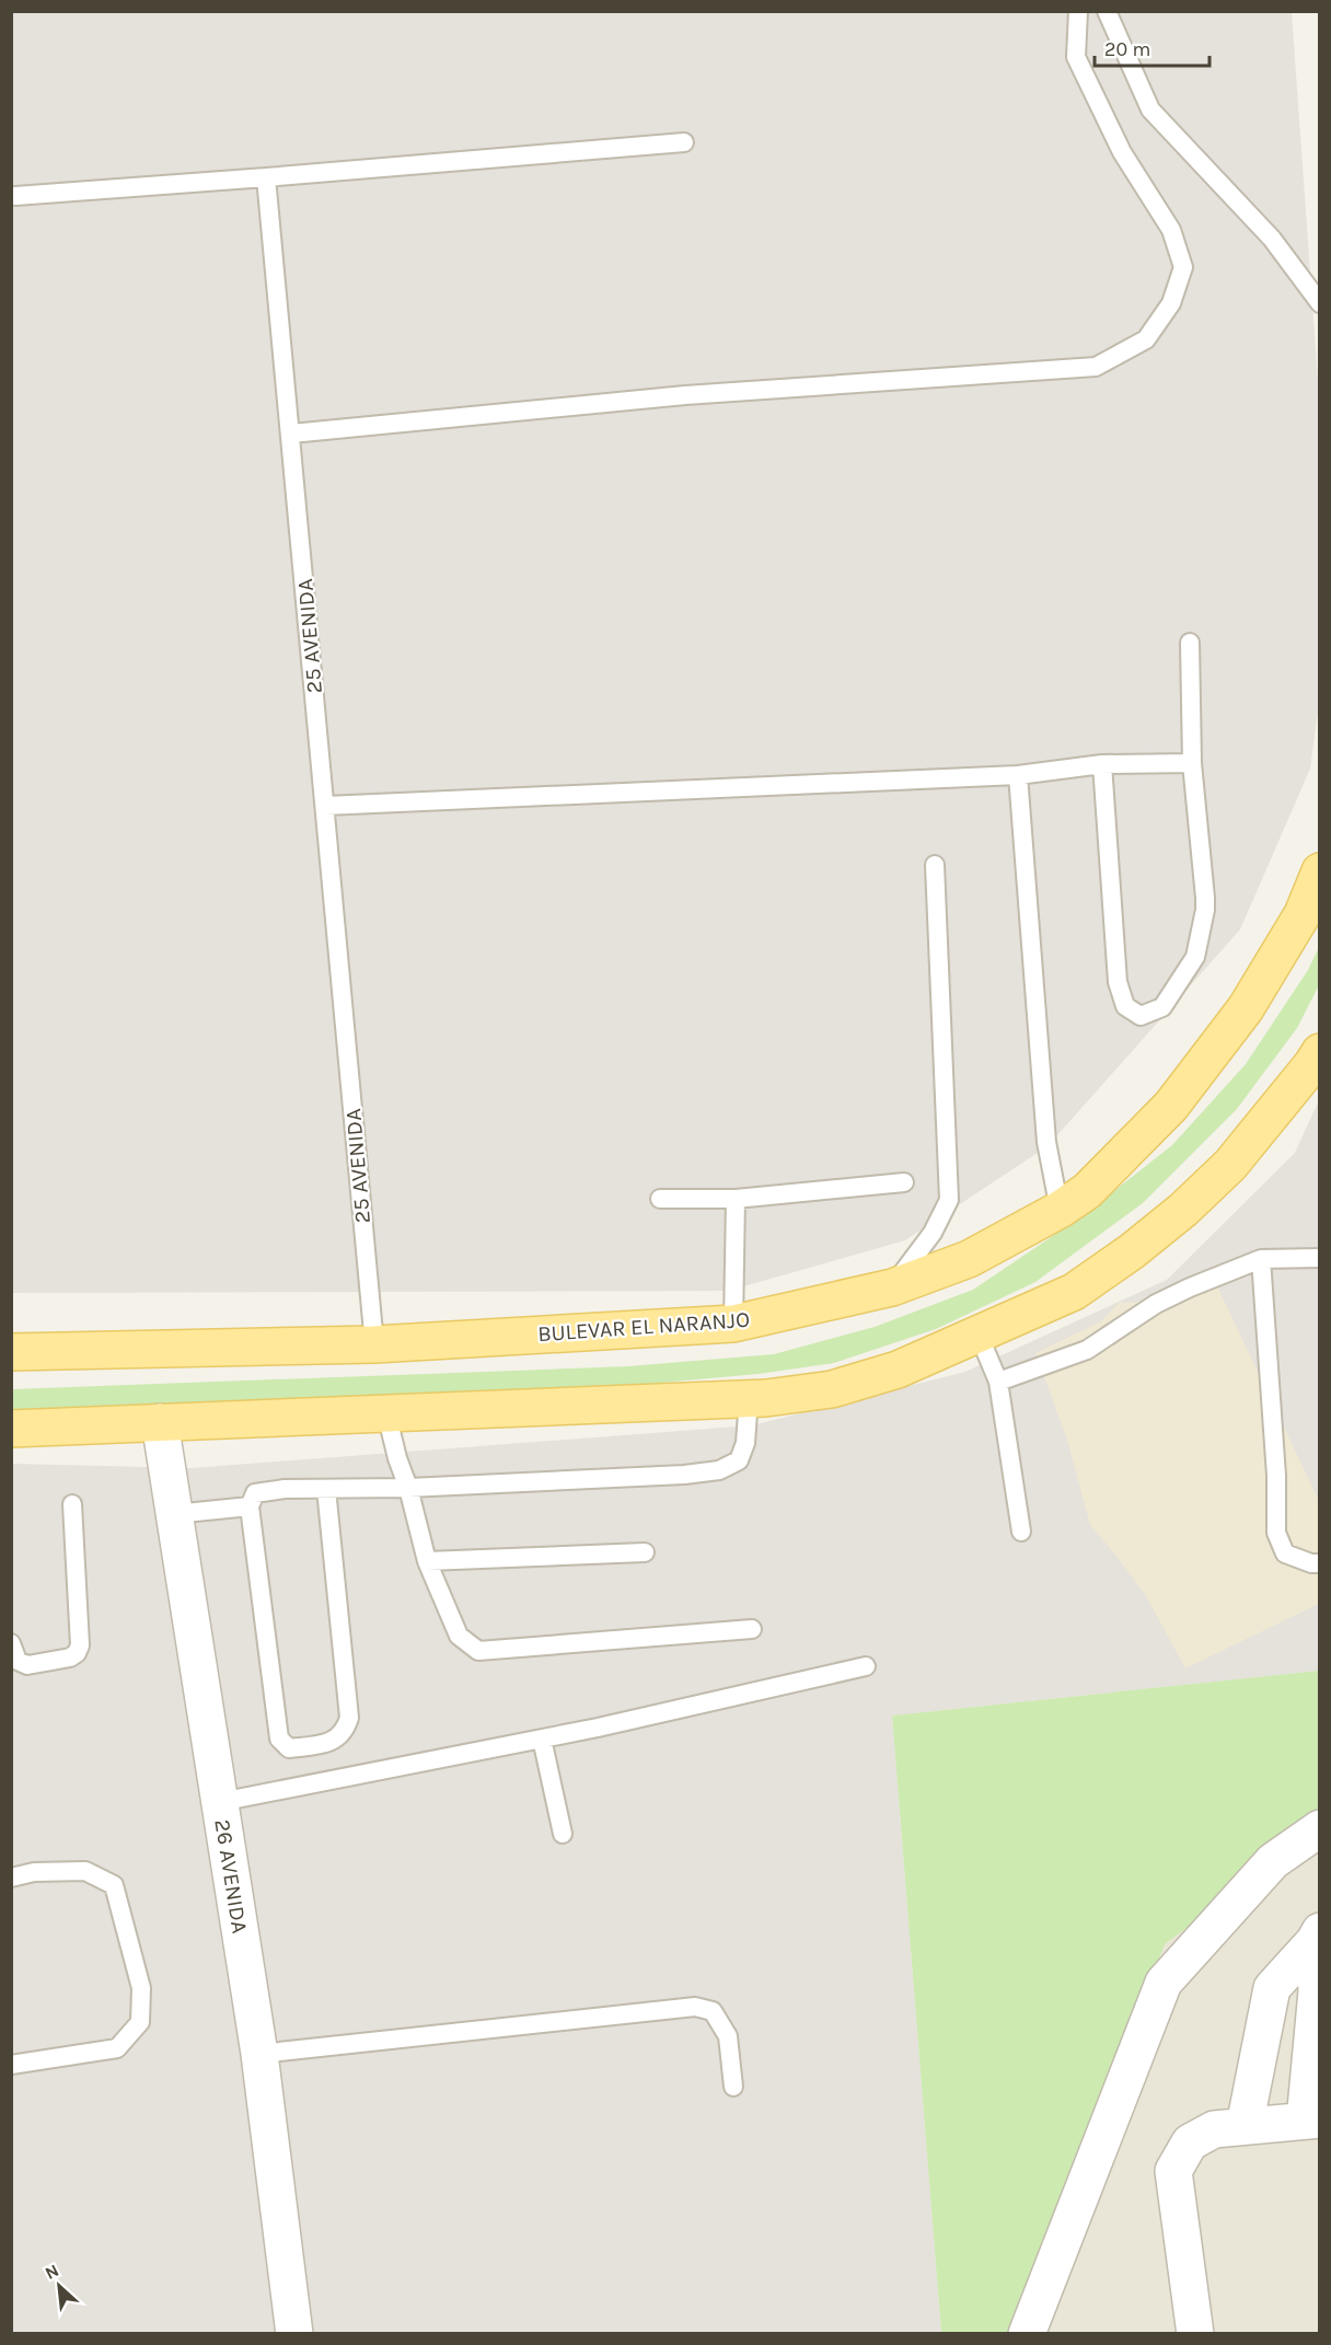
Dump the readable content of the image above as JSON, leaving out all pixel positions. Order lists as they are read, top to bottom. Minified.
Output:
{"streets":{"main road":["BULEVAR EL NARANJO"],"street":["26 AVENIDA"],"lane":["25 AVENIDA"]},"crossings":[["25 AVENIDA","BULEVAR EL NARANJO"]],"scale_bar":"20 m","north":"top left"}
